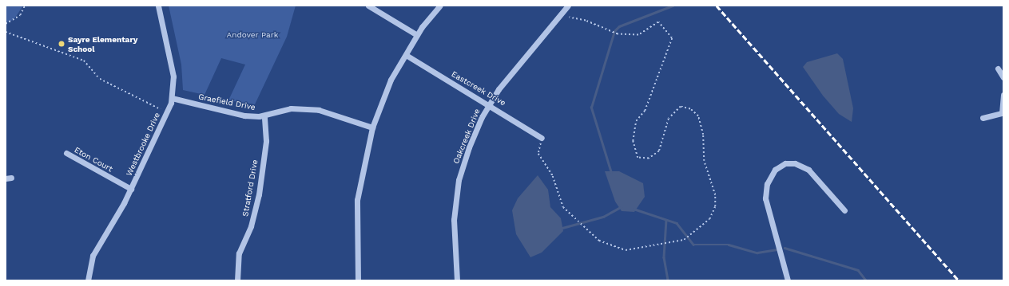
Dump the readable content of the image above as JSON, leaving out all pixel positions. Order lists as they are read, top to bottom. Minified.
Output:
{"streets":{"street":["Eastcreek Drive","Graefield Drive","Oakcreek Drive","Westbrooke Drive","Eton Court","Stratford Drive"]},"crossings":[["Eastcreek Drive","Oakcreek Drive"],["Graefield Drive","Westbrooke Drive"],["Graefield Drive","Stratford Drive"],["Westbrooke Drive","Eton Court"]],"parks":["Andover Park"],"places":["Sayre Elementary School"]}
